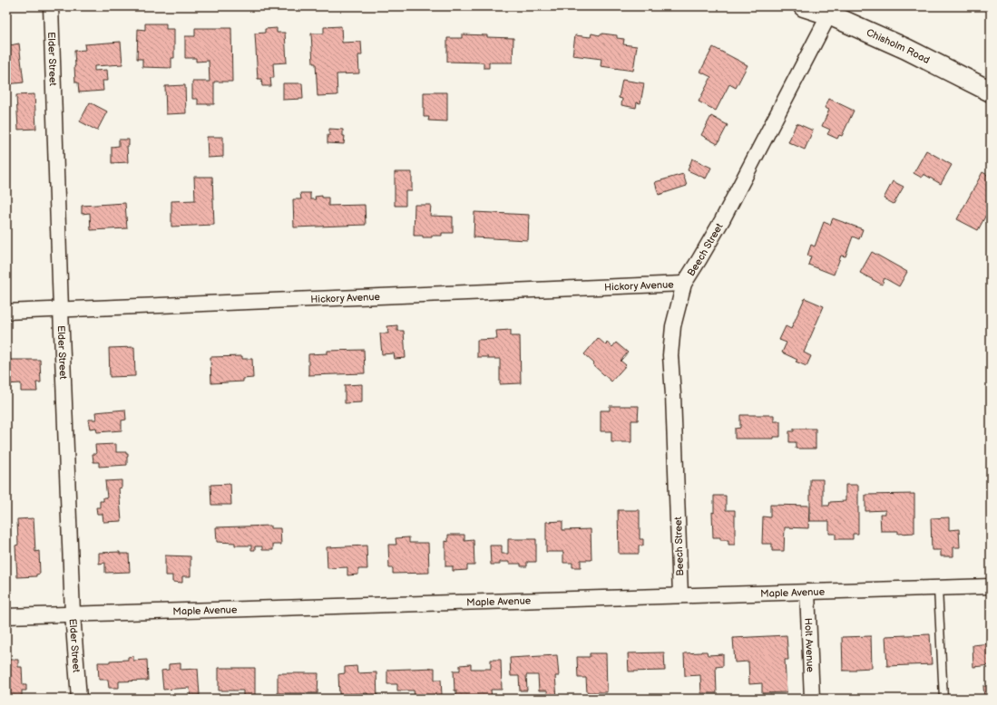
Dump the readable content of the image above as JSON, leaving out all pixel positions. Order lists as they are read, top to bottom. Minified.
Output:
{"streets":{"main road":["Chisholm Road"],"street":["Elder Street","Beech Street","Hickory Avenue","Maple Avenue","Holt Avenue"]},"crossings":[["Chisholm Road","Beech Street"],["Elder Street","Hickory Avenue"],["Elder Street","Maple Avenue"],["Beech Street","Hickory Avenue"],["Beech Street","Maple Avenue"],["Maple Avenue","Holt Avenue"]]}
